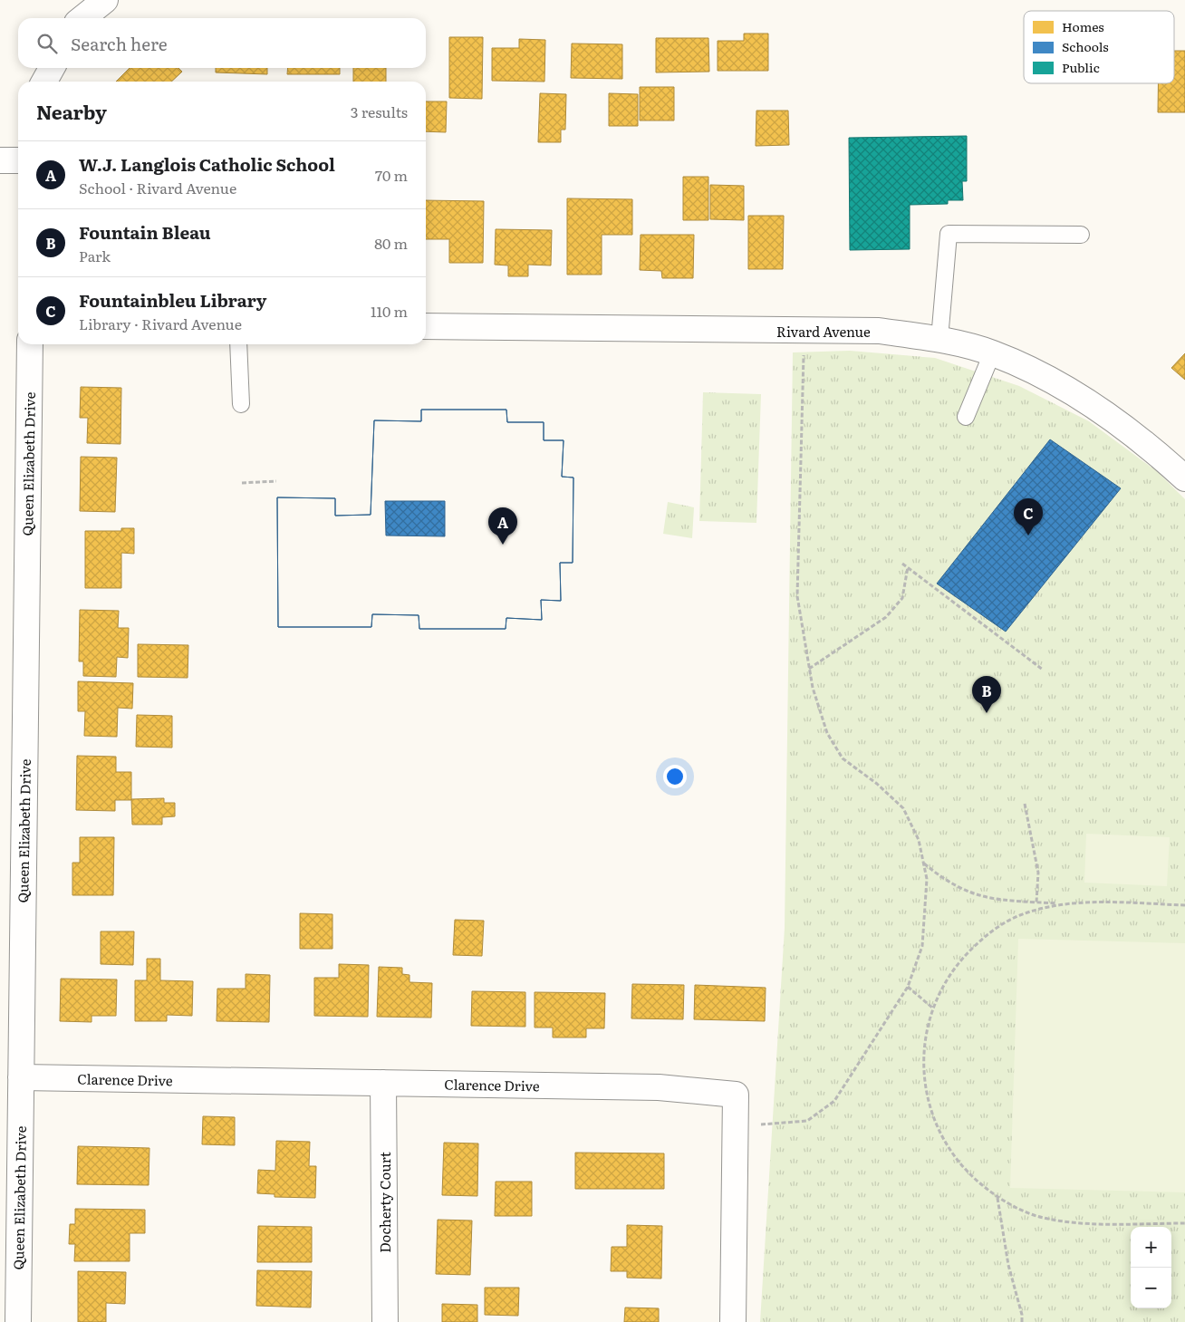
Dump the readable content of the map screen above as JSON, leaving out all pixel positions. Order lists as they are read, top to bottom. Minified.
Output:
{"streets":{"street":["Rivard Avenue","Queen Elizabeth Drive","Clarence Drive","Docherty Court"]},"crossings":[["Queen Elizabeth Drive","Clarence Drive"],["Clarence Drive","Docherty Court"]],"legend":["Homes","Schools","Public"],"page":{"search":"Search here","heading":["Nearby","3 results"],"list":[{"mark":"A","name":"W.J. Langlois Catholic School","note":"School · Rivard Avenue","value":"70 m"},{"mark":"B","name":"Fountain Bleau","note":"Park","value":"80 m"},{"mark":"C","name":"Fountainbleu Library","note":"Library · Rivard Avenue","value":"110 m"}],"pins":["C","A","B"],"map_buttons":["+","−"]}}
